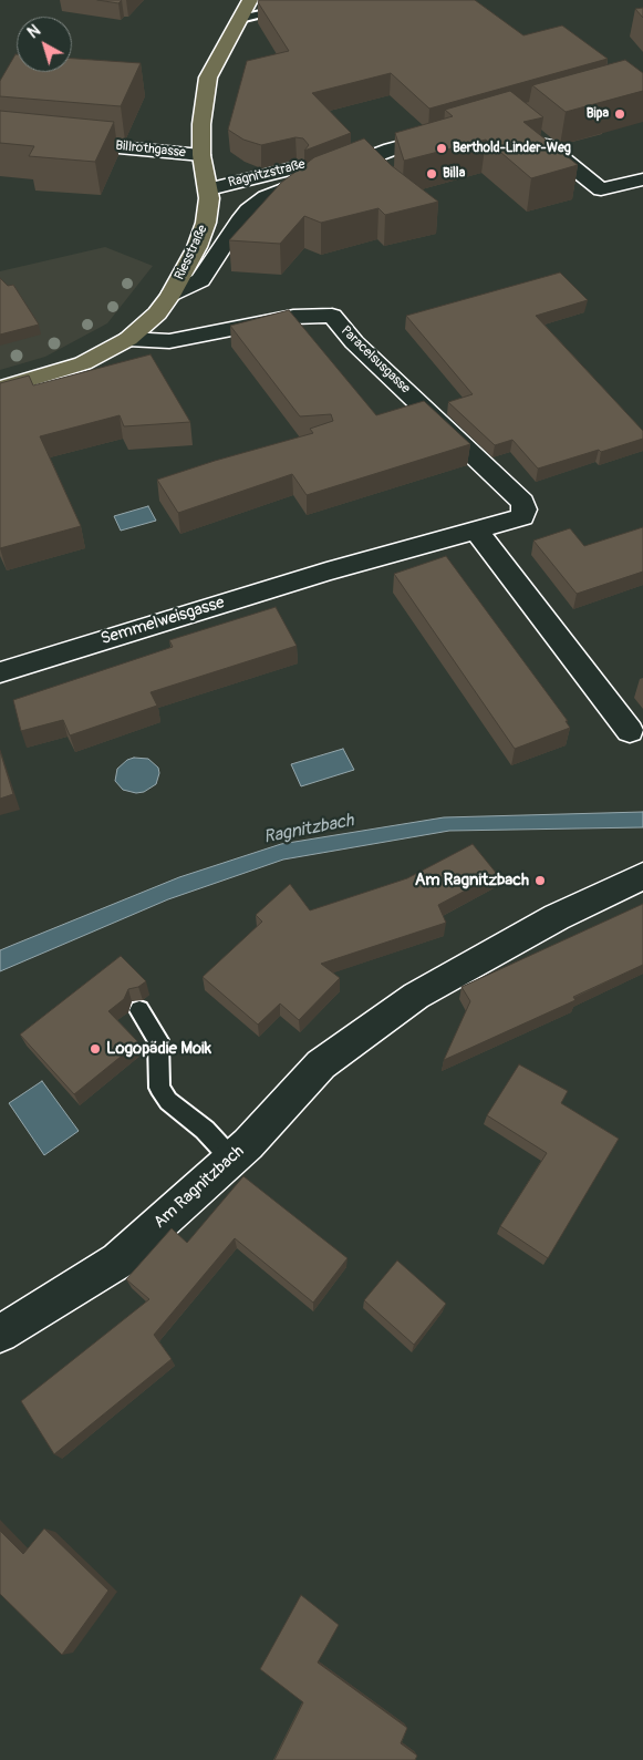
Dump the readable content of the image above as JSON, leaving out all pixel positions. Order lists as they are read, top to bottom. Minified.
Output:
{"streets":{"main road":["Riesstraße"],"street":["Billrothgasse","Ragnitzstraße","Paracelsusgasse","Semmelweisgasse","Am Ragnitzbach"]},"crossings":[["Billrothgasse","Riesstraße"],["Ragnitzstraße","Riesstraße"],["Riesstraße","Paracelsusgasse"],["Paracelsusgasse","Semmelweisgasse"]],"water":["Ragnitzbach"],"places":["Bipa","Berthold-Linder-Weg","Billa","Am Ragnitzbach","Logopädie Moik"],"north":"top left"}
